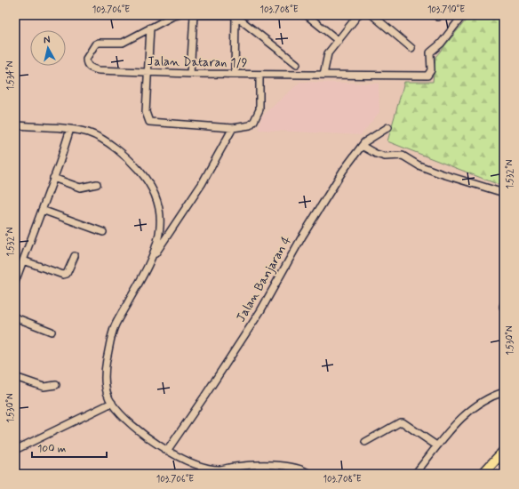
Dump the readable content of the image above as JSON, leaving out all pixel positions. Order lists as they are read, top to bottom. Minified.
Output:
{"streets":{"street":["Jalan Dataran 1/9","Jalan Banjaran 4"]},"scale_bar":"100 m","north":"top","coordinates":["103.706°E","103.708°E","103.710°E","1.534°N","1.532°N","1.530°N"]}
